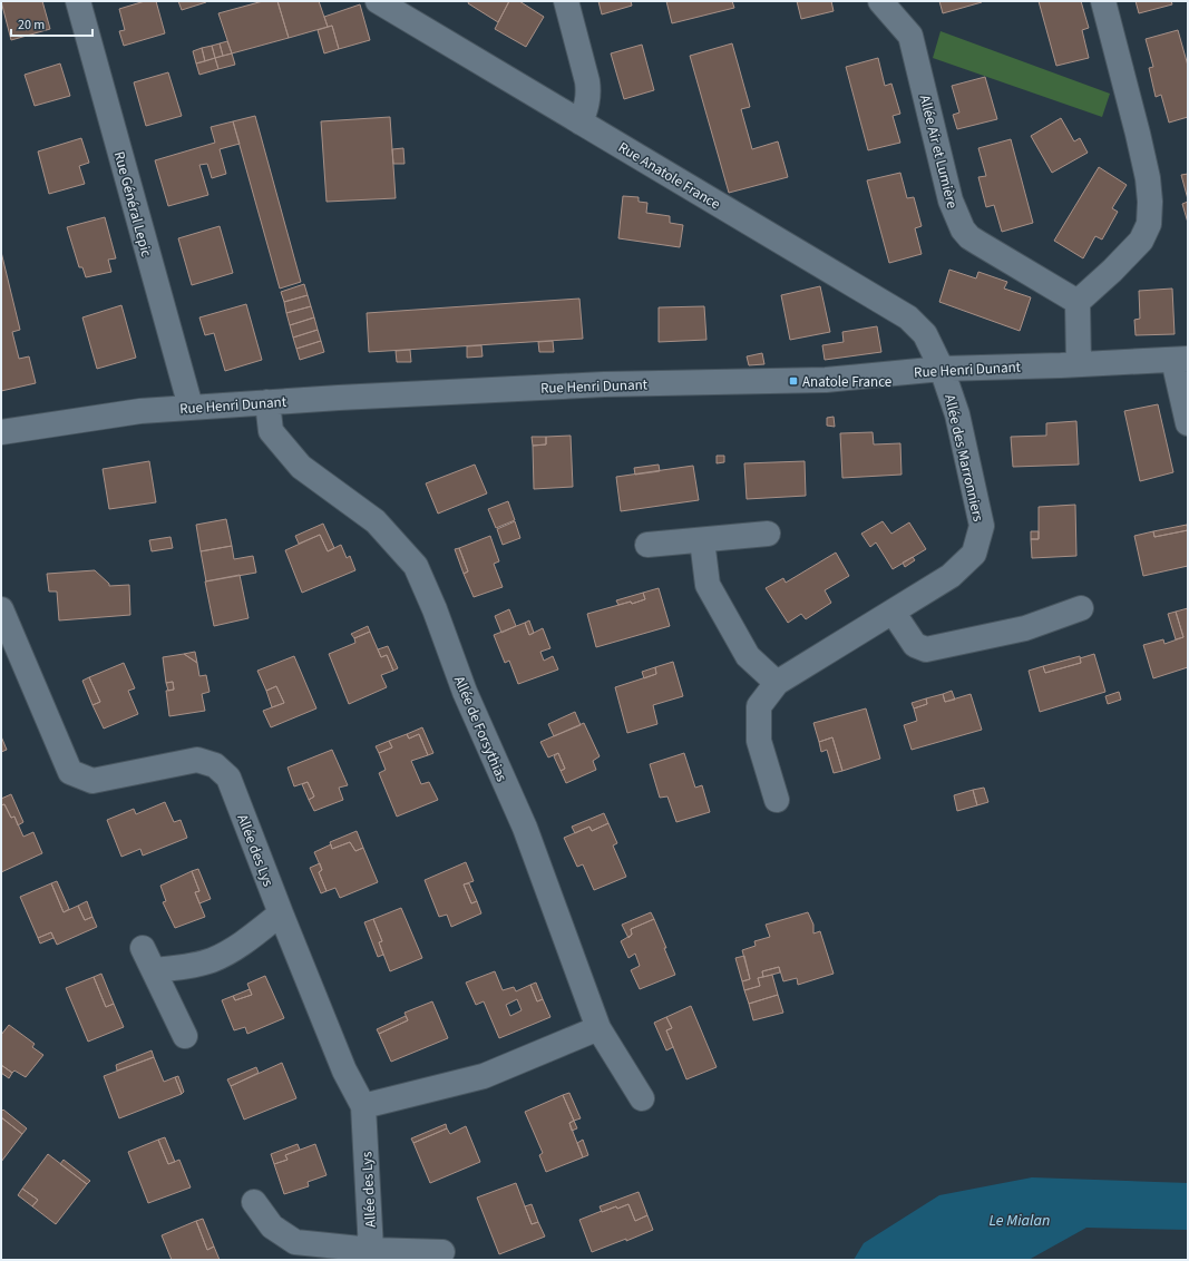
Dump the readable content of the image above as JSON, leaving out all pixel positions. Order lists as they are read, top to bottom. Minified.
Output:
{"streets":{"street":["Allée Air et Lumière","Rue Anatole France","Rue Général Lepic","Rue Henri Dunant","Allée des Marronniers","Allée de Forsythias","Allée des Lys"]},"crossings":[["Rue Anatole France","Rue Henri Dunant"],["Rue Anatole France","Allée des Marronniers"],["Rue Général Lepic","Rue Henri Dunant"],["Rue Henri Dunant","Allée des Marronniers"],["Rue Henri Dunant","Allée de Forsythias"]],"water":["Le Mialan"],"places":{"transit":["Anatole France"]},"scale_bar":"20 m"}
